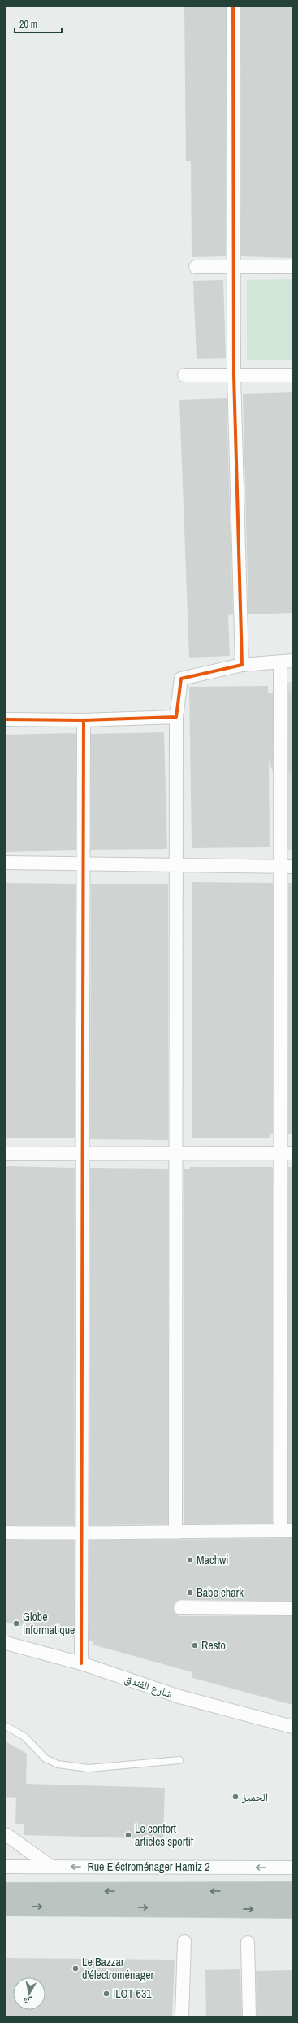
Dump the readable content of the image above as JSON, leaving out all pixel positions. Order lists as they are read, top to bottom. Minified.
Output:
{"streets":{"street":["شارع الفندق","Rue Eléctroménager Hamiz 2"]},"one_way":["Rue Eléctroménager Hamiz 2"],"places":["Machwi","Babe chark","Globe informatique","Resto","الحميز","Le confort articles sportif","Le Bazzar d'électroménager","ILOT 631"],"scale_bar":"20 m","north":"bottom"}
